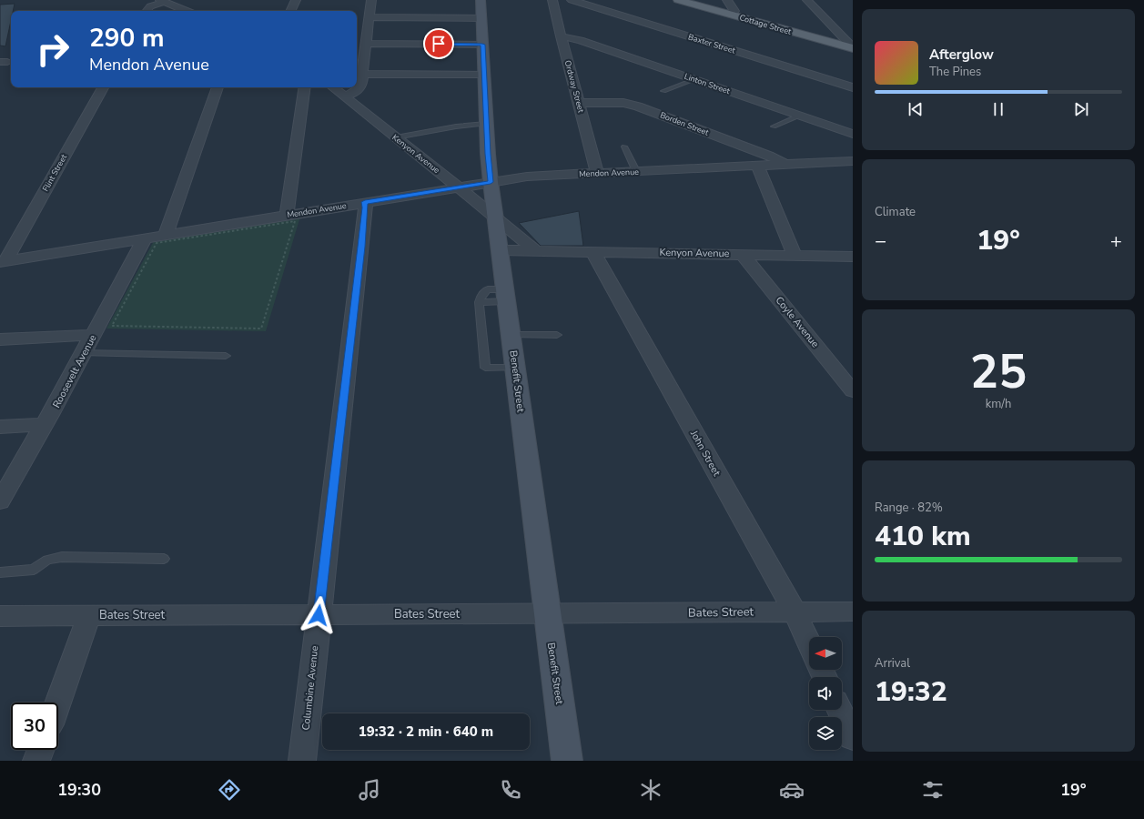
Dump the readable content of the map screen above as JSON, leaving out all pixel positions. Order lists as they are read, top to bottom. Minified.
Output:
{"streets":{"main road":["Cottage Street"],"street":["Baxter Street","Linton Street","Ordway Street","Borden Street","Kenyon Avenue","Flint Street","Mendon Avenue","Coyle Avenue","Roosevelt Avenue","Benefit Street","John Street","Bates Street","Columbine Avenue"]},"crossings":[["Linton Street","Ordway Street"],["Ordway Street","Borden Street"],["Ordway Street","Mendon Avenue"],["Borden Street","Mendon Avenue"],["Kenyon Avenue","Mendon Avenue"],["Kenyon Avenue","Coyle Avenue"],["Kenyon Avenue","Benefit Street"],["Kenyon Avenue","John Street"],["Flint Street","Mendon Avenue"],["Mendon Avenue","Roosevelt Avenue"],["Mendon Avenue","Benefit Street"],["Mendon Avenue","Columbine Avenue"],["Benefit Street","Bates Street"],["John Street","Bates Street"],["Bates Street","Columbine Avenue"]],"north":"left","page":{"turn":["290 m","Mendon Avenue"],"song":["Afterglow","The Pines"],"tile":["Climate",["25","km/h"],["Range · 82%","410 km"],["Arrival","19:32"]],"heat":["−","19°","+"],"limit":"30","trip":"19:32 · 2 min · 640 m","tabs":["19:30","19°"]}}
